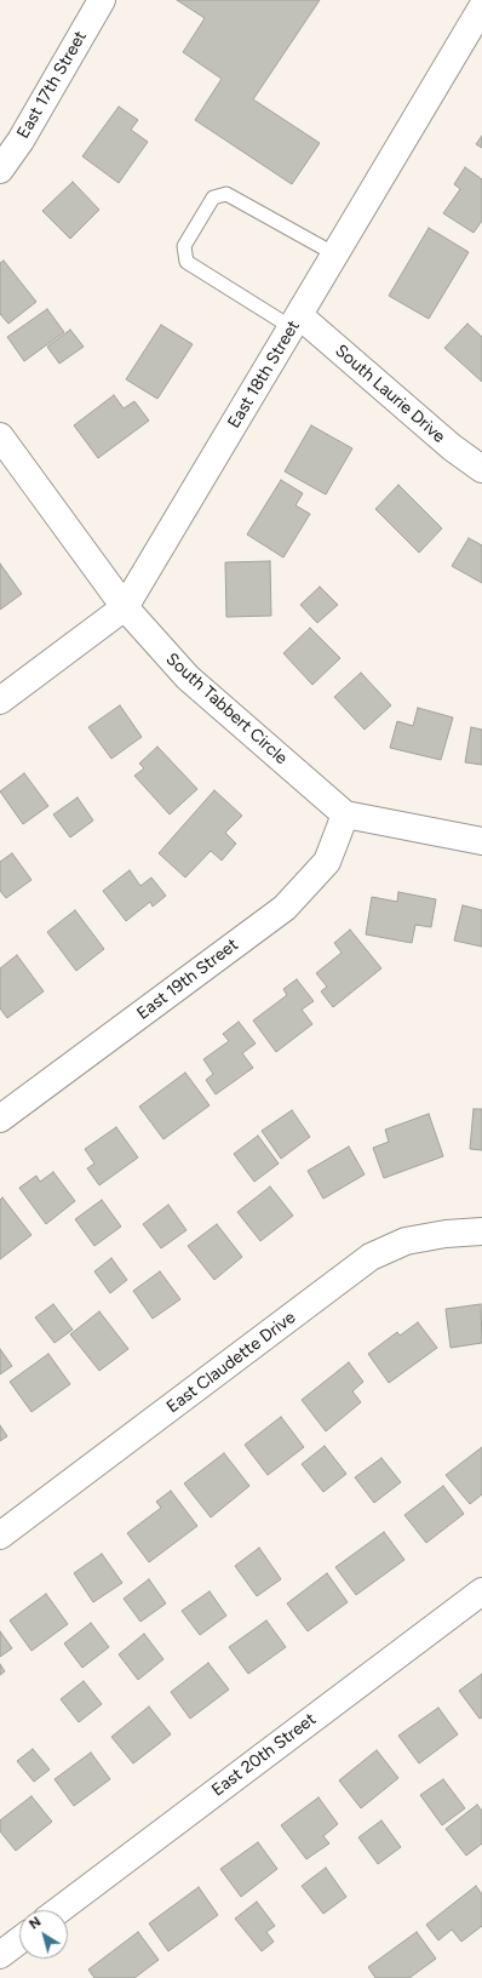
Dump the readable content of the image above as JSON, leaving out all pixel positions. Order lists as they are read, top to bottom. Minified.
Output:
{"streets":{"street":["East 17th Street","East 18th Street","South Laurie Drive","South Tabbert Circle","East 19th Street","East Claudette Drive","East 20th Street"]},"crossings":[["East 18th Street","South Laurie Drive"],["East 18th Street","South Tabbert Circle"],["South Tabbert Circle","East 19th Street"]],"north":"top left"}
